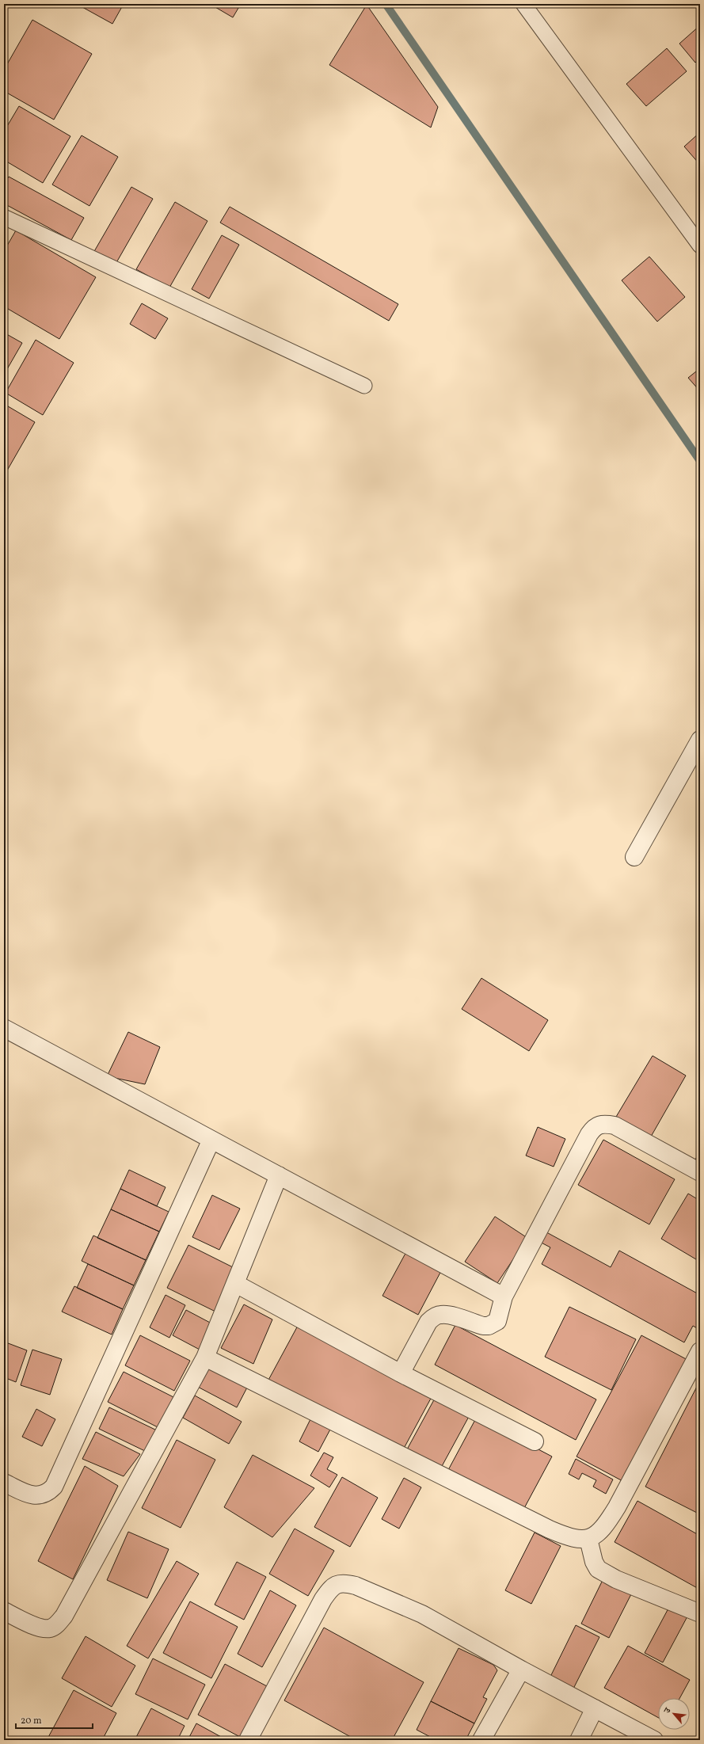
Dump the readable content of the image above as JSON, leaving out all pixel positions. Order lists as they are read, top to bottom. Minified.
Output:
{"scale_bar":"20 m","north":"top left"}
